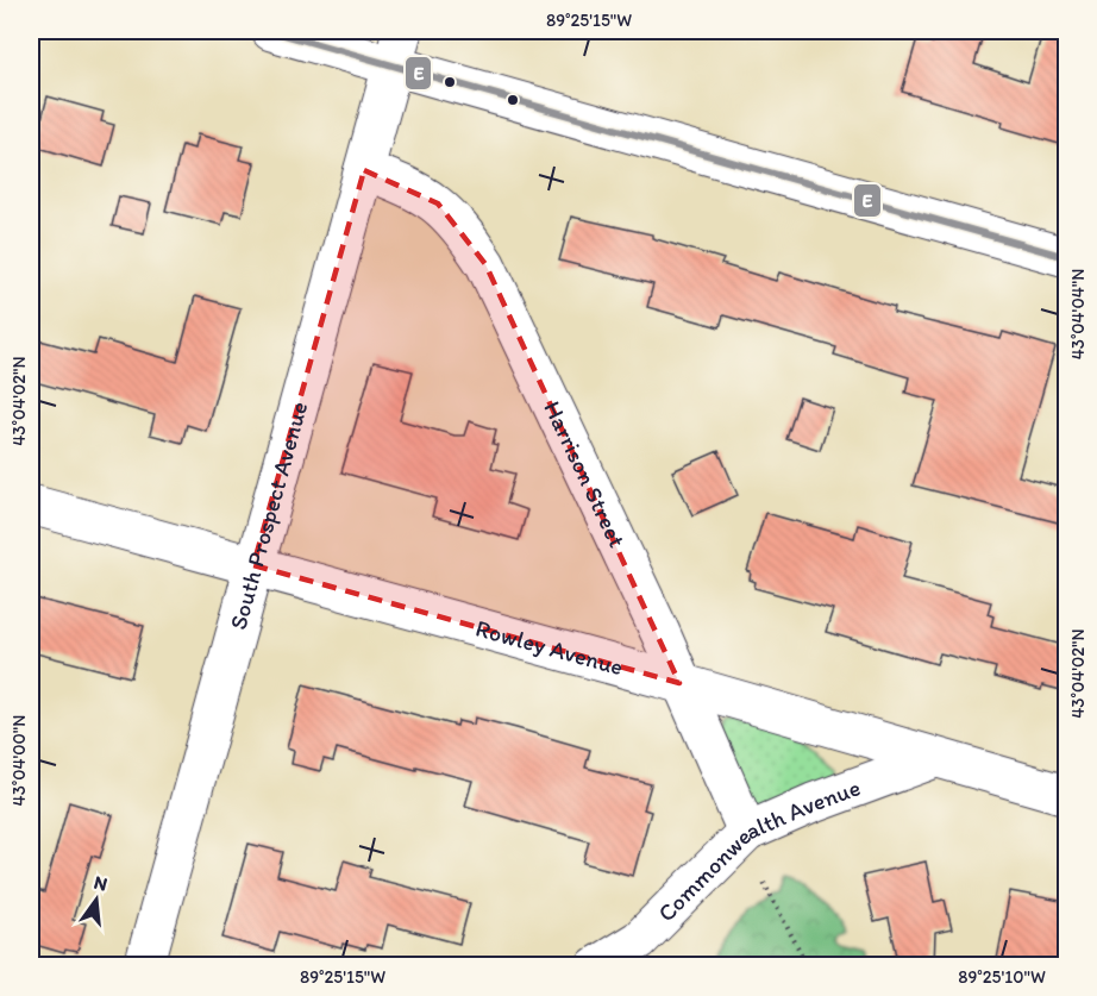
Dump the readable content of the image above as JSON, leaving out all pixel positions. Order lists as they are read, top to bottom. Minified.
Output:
{"streets":{"street":["Harrison Street","South Prospect Avenue","Rowley Avenue","Commonwealth Avenue"]},"crossings":[["Harrison Street","South Prospect Avenue"],["Harrison Street","Rowley Avenue"],["Harrison Street","Commonwealth Avenue"],["South Prospect Avenue","Rowley Avenue"],["Rowley Avenue","Commonwealth Avenue"]],"lines":["transit line E"],"north":"top","coordinates":["89°25'15\"W","43°04'04\"N","43°04'02\"N","43°04'00\"N","89°25'10\"W"]}
